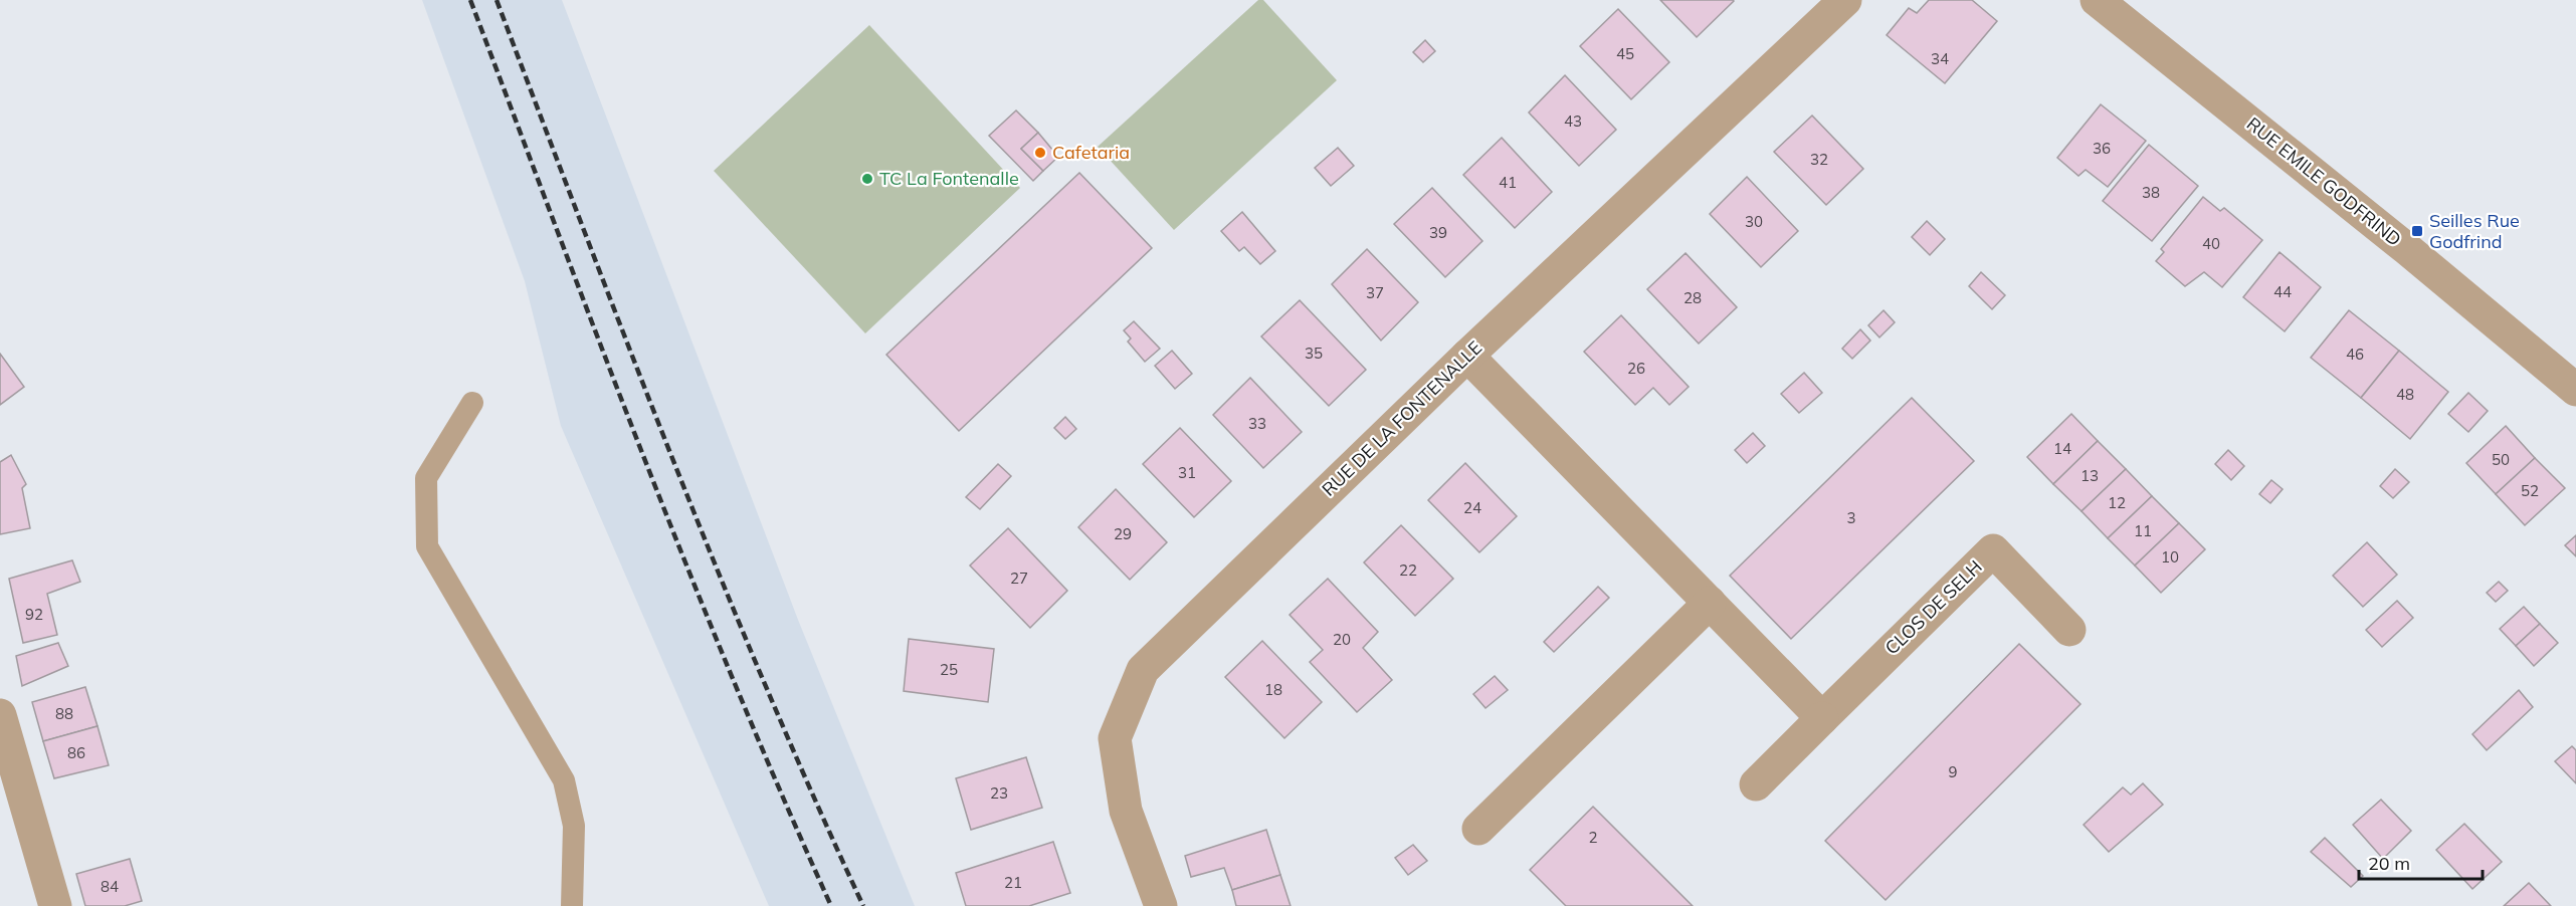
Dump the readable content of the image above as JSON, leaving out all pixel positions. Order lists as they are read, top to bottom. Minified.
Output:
{"streets":{"street":["RUE EMILE GODFRIND","RUE DE LA FONTENALLE","CLOS DE SELH"]},"places":{"other":["Cafetaria","TC La Fontenalle"],"transit":["Seilles Rue Godfrind"]},"house_numbers":["45","34","43","36","32","41","38","30","39","40","44","37","28","35","46","26","48","33","14","50","31","13","52","12","24","3","11","29","10","22","27","92","20","25","18","88","86","9","23","2","21","84"],"scale_bar":"20 m"}
